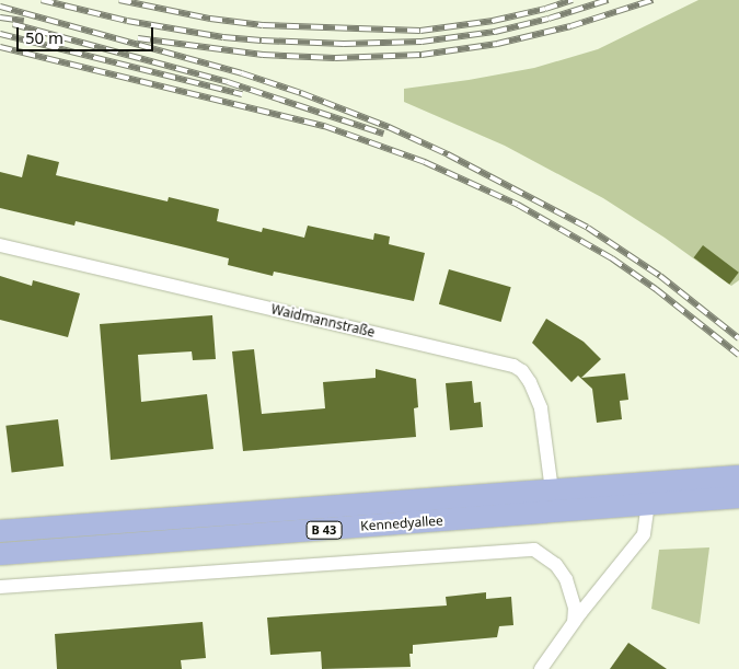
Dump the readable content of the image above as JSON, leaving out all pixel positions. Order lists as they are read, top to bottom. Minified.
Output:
{"streets":{"main road":["Kennedyallee","B 43"],"street":["Waidmannstraße"]},"crossings":[["Waidmannstraße","Kennedyallee"]],"scale_bar":"50 m"}
